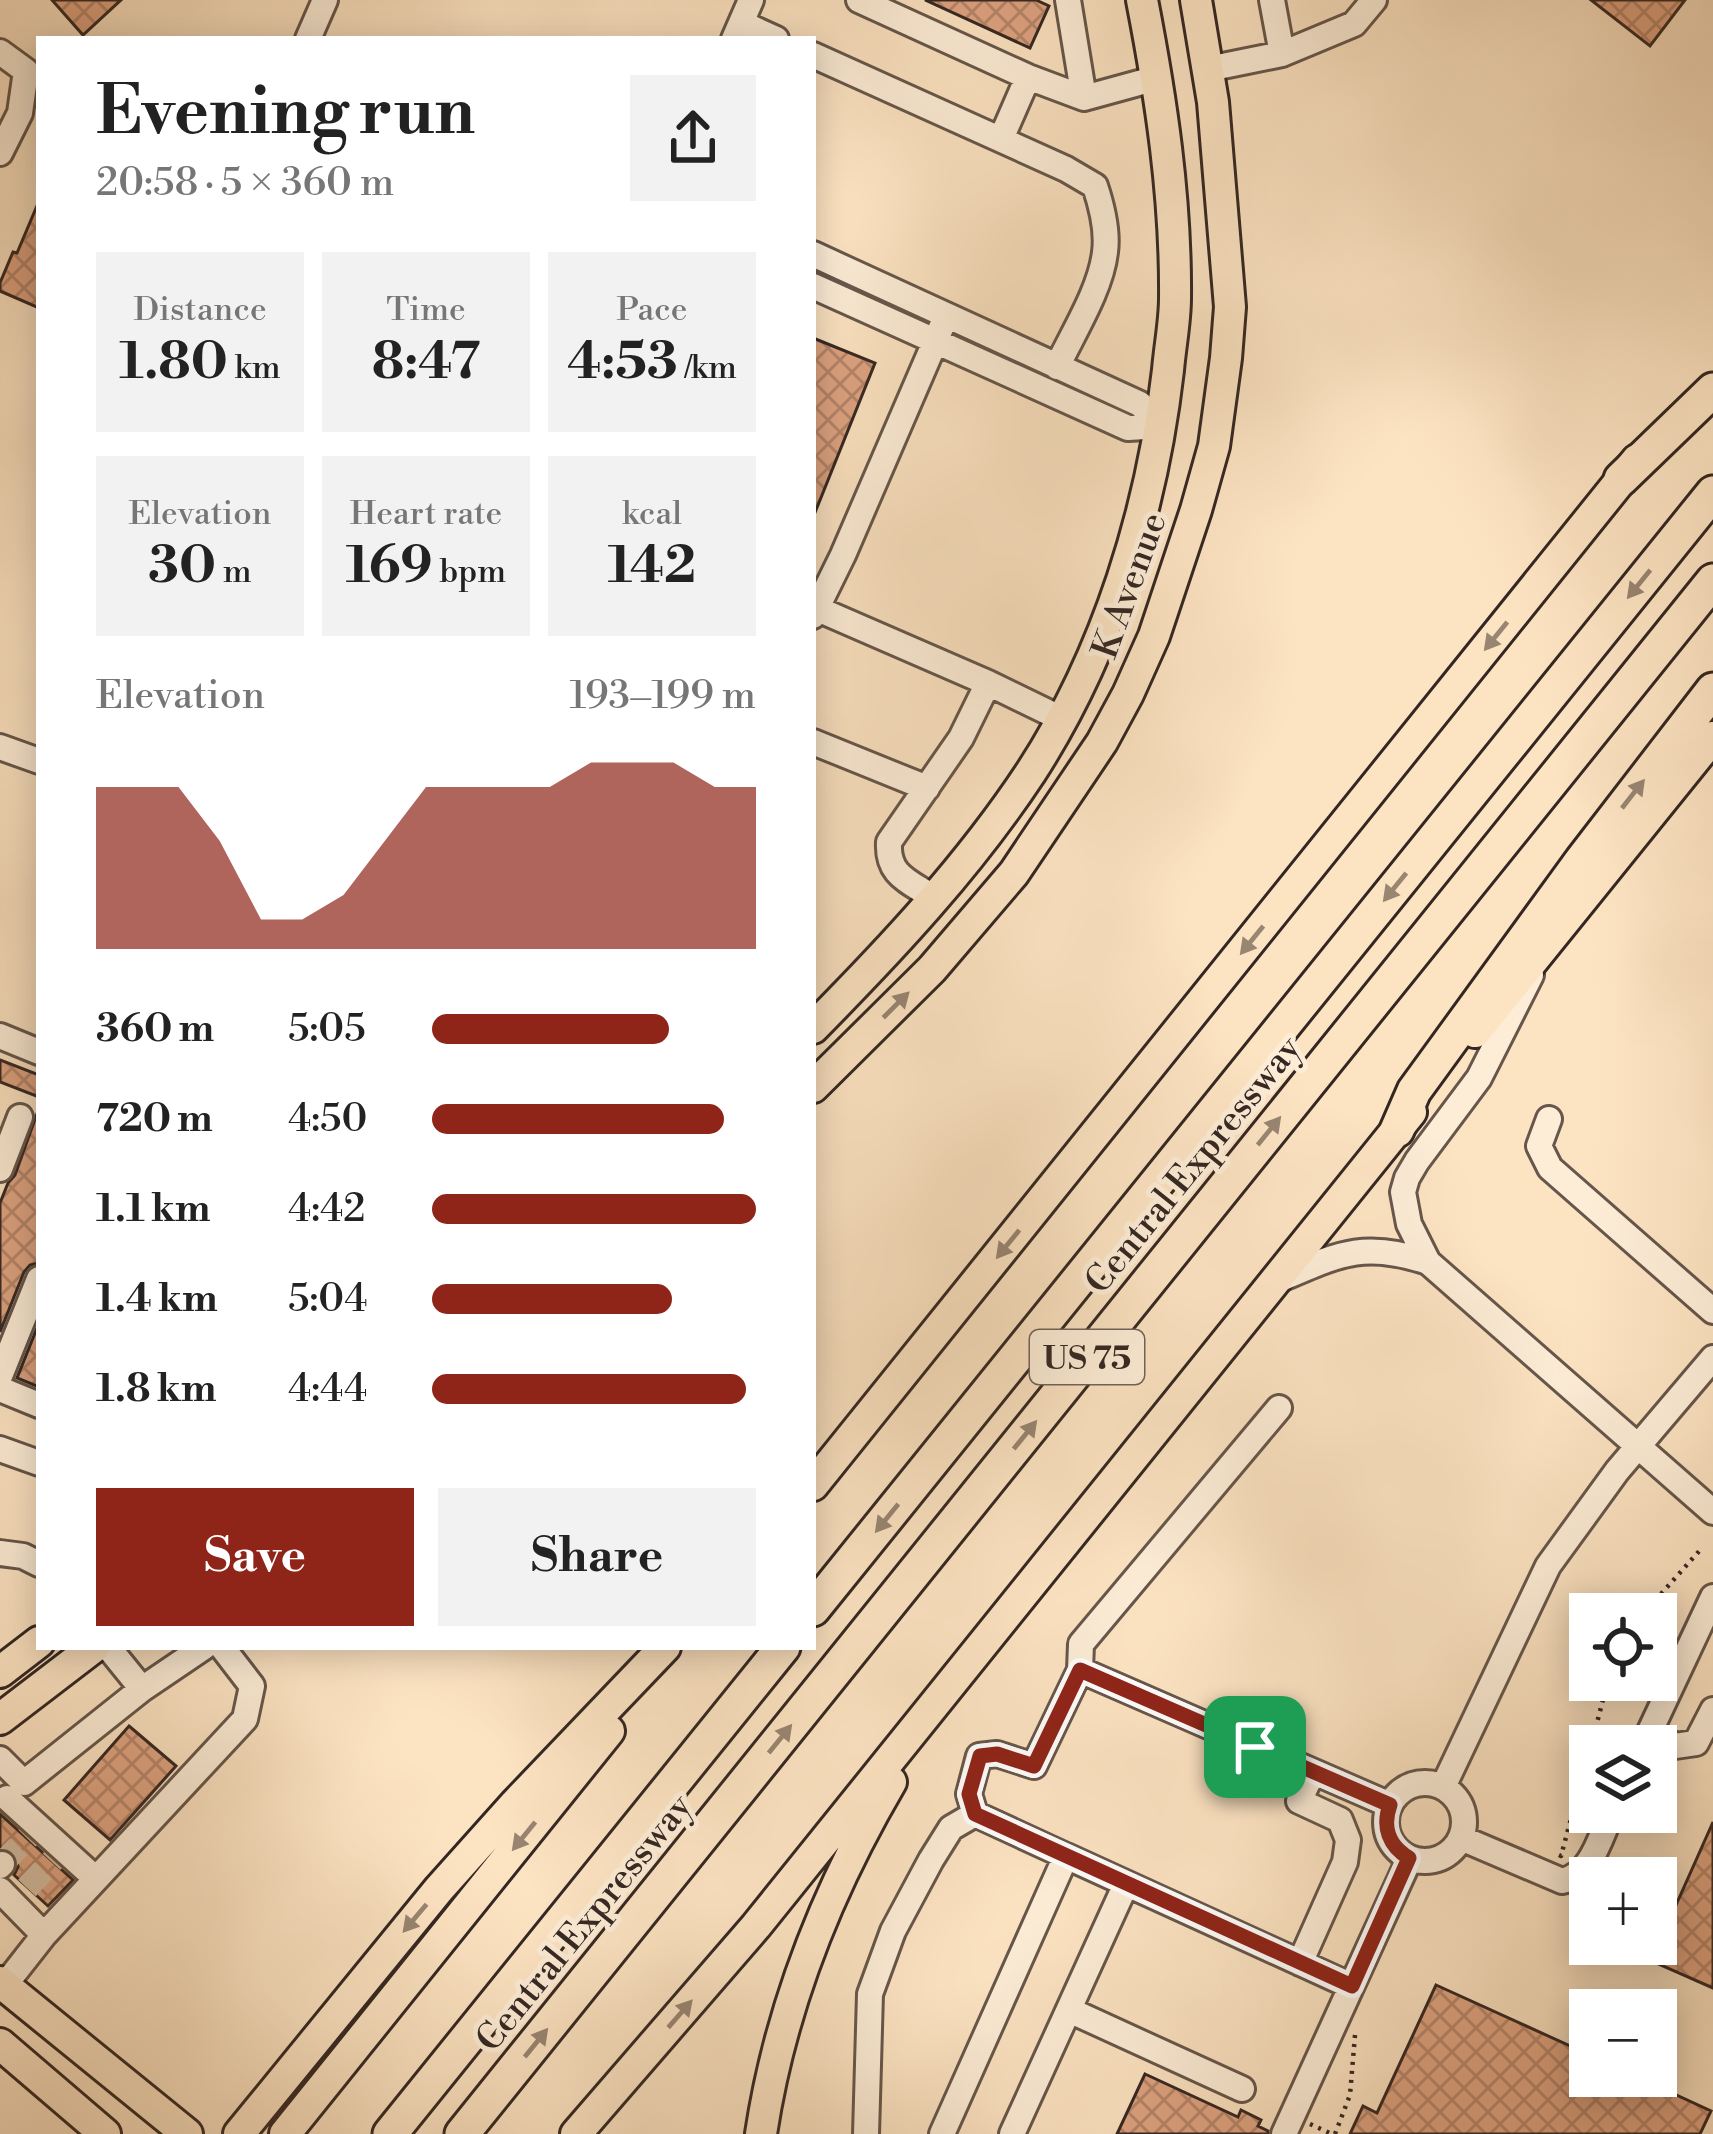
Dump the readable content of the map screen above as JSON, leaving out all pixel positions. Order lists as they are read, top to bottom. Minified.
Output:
{"streets":{"highway":["Central Expressway","US 75"],"main road":["K Avenue"]},"page":{"heading":["Evening run","20:58 · 5 × 360 m"],"stats":[["Distance","1.80 km"],["Time","8:47"],["Pace","4:53 /km"],["Elevation","30 m"],["Heart rate","169 bpm"],["kcal","142"]],"chart":["Elevation","193–199 m"],"list":[{"name":"360 m","note":"5:05"},{"name":"720 m","note":"4:50"},{"name":"1.1 km","note":"4:42"},{"name":"1.4 km","note":"5:04"},{"name":"1.8 km","note":"4:44"}],"buttons":["Save","Share"],"map_buttons":["+","−"]}}
